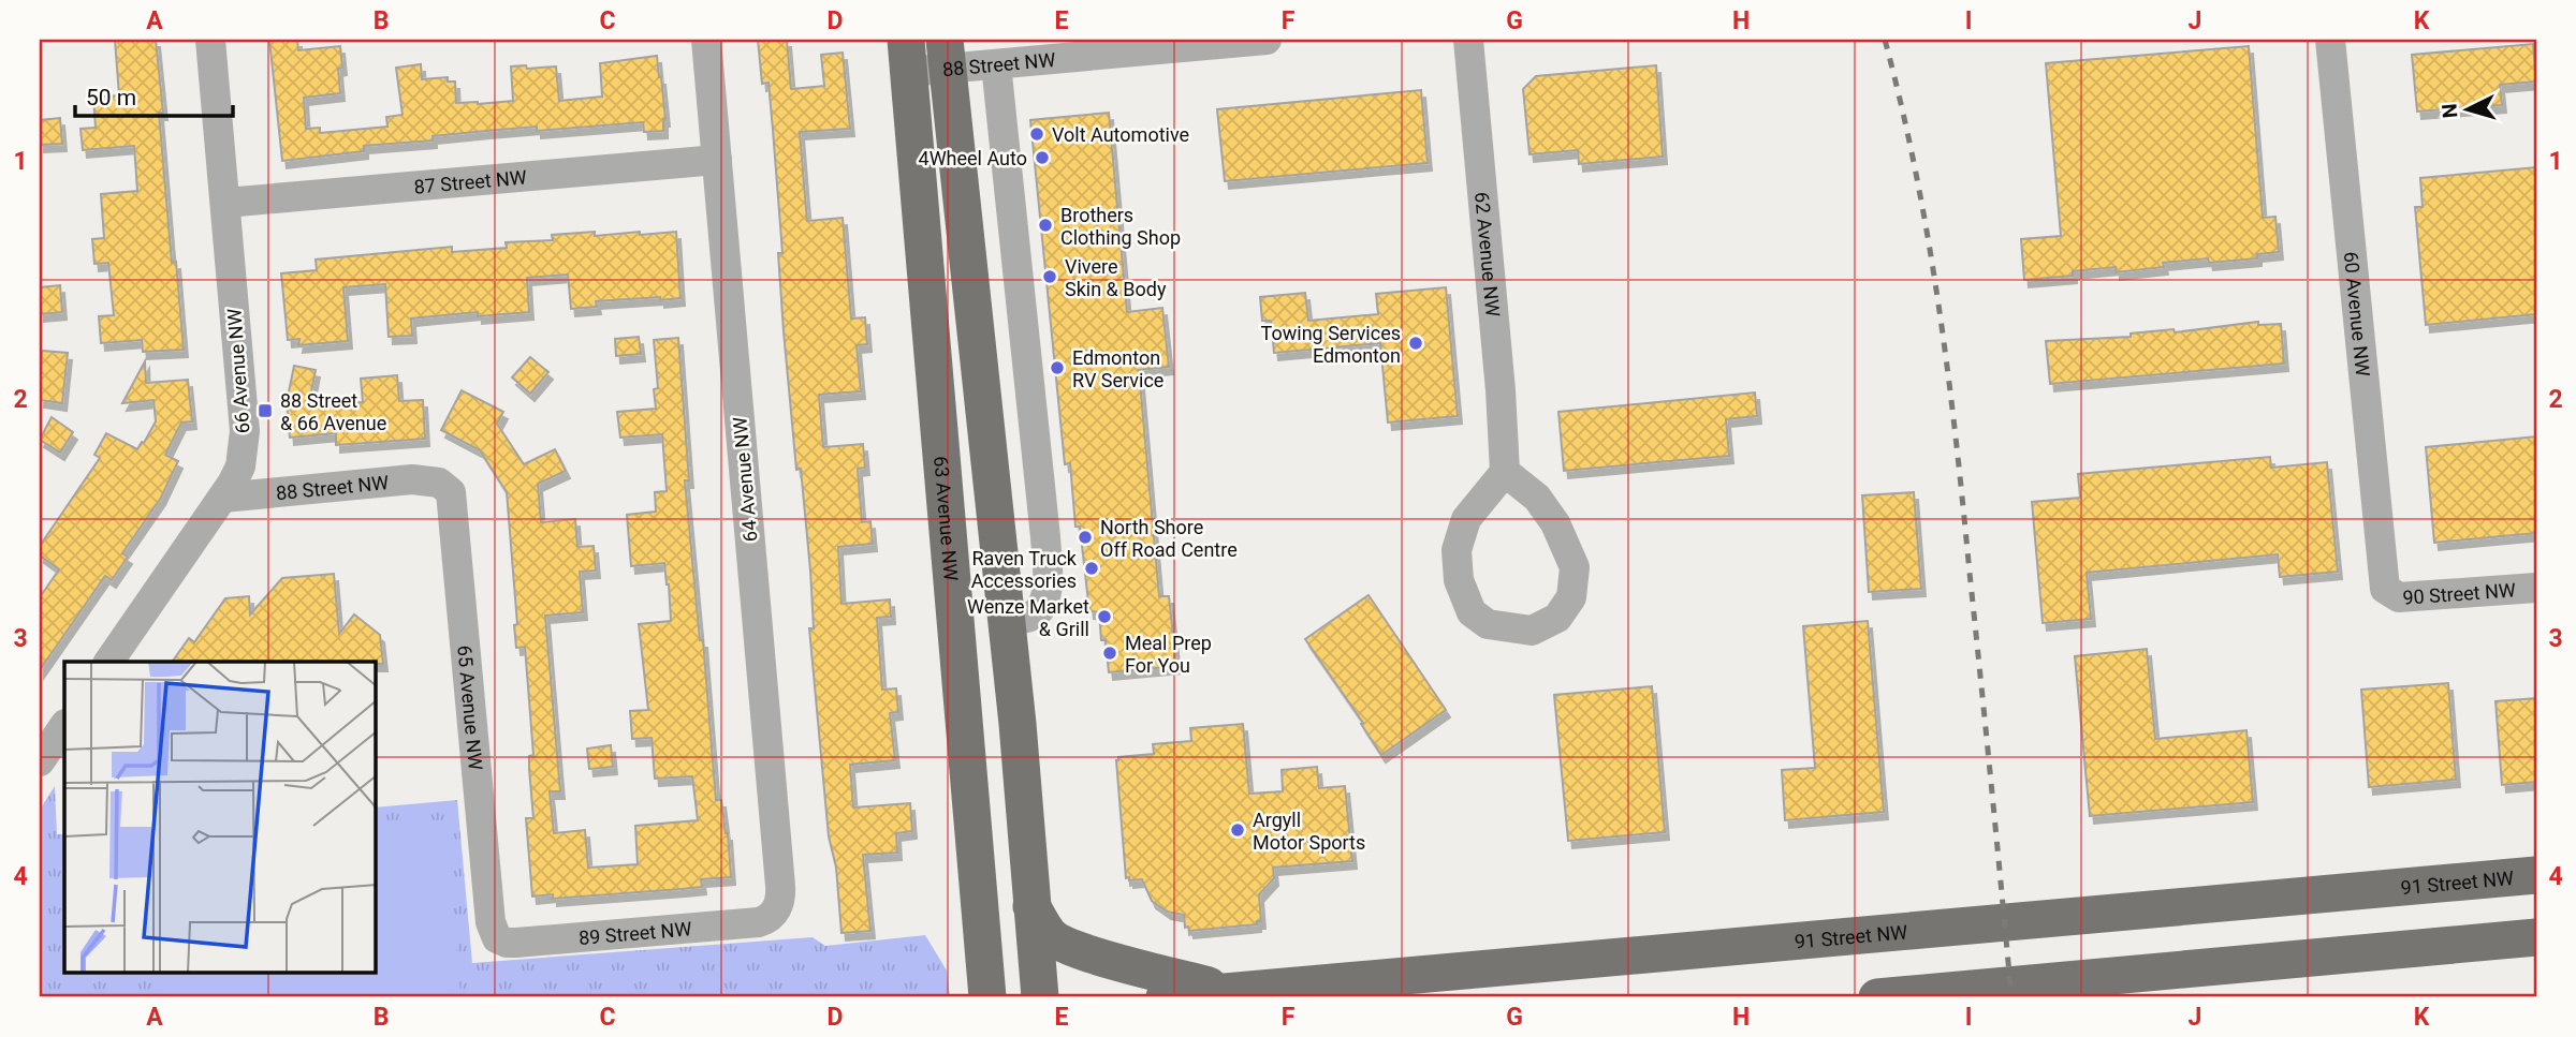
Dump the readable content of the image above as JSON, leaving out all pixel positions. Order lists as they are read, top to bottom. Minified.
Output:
{"streets":{"main road":["63 Avenue NW","91 Street NW"],"street":["88 Street NW","87 Street NW","62 Avenue NW","60 Avenue NW","66 Avenue NW","64 Avenue NW","90 Street NW","65 Avenue NW","89 Street NW"]},"crossings":[["88 Street NW","66 Avenue NW"],["88 Street NW","63 Avenue NW"],["88 Street NW","65 Avenue NW"],["87 Street NW","66 Avenue NW"],["87 Street NW","64 Avenue NW"],["60 Avenue NW","90 Street NW"],["64 Avenue NW","89 Street NW"],["65 Avenue NW","89 Street NW"]],"places":{"other":["Volt Automotive","4Wheel Auto","Brothers Clothing Shop","Vivere Skin & Body","Towing Services Edmonton","Edmonton RV Service","North Shore Off Road Centre","Raven Truck Accessories","Wenze Market & Grill","Meal Prep For You","Argyll Motor Sports"],"transit":["88 Street & 66 Avenue"]},"scale_bar":"50 m","north":"left","grid":{"columns":["A","B","C","D","E","F","G","H","I","J","K"],"rows":["1","2","3","4"]}}
